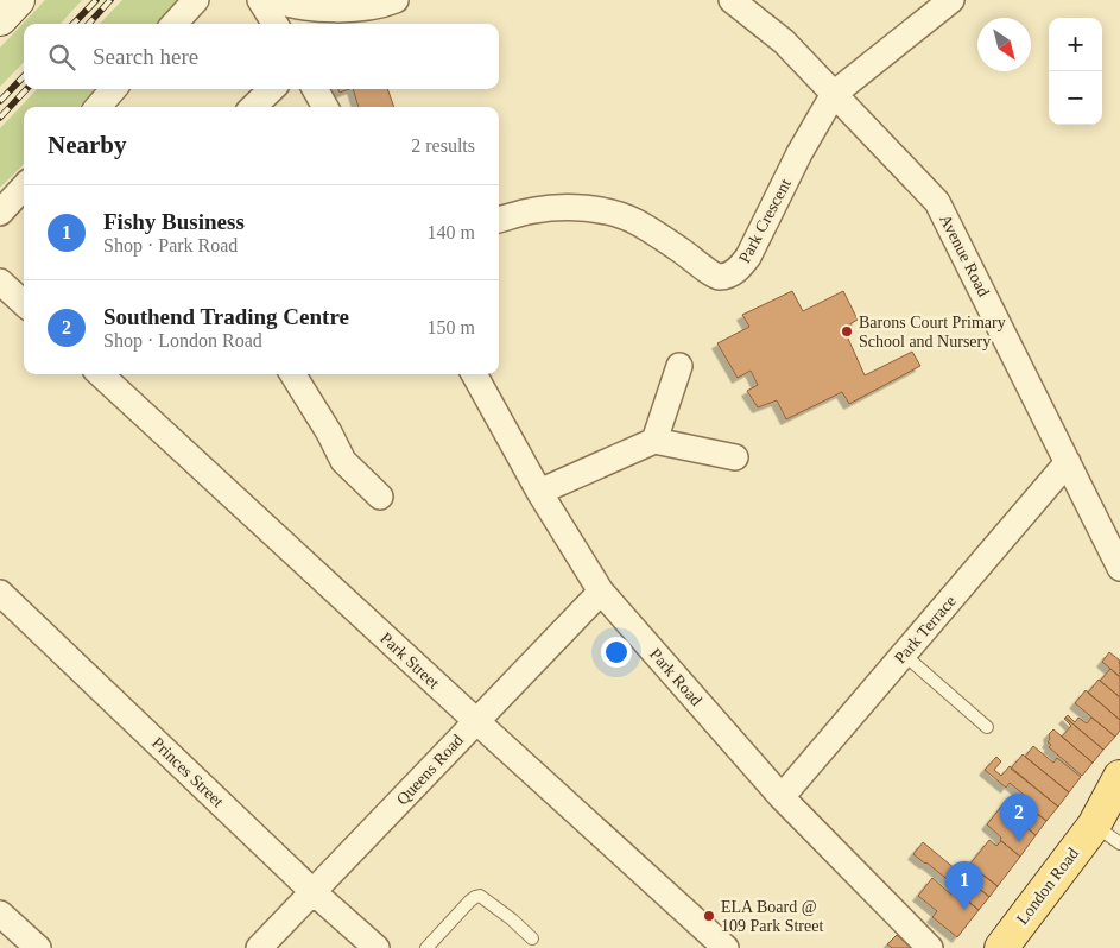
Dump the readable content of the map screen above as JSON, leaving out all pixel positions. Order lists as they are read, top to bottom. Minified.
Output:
{"streets":{"main road":["London Road"],"street":["Park Crescent","Avenue Road","Park Terrace","Park Street","Park Road","Queens Road","Princes Street"]},"crossings":[["Park Crescent","Avenue Road"],["Avenue Road","Park Terrace"],["Park Terrace","Park Road"],["Park Street","Queens Road"],["Park Road","Queens Road"],["Queens Road","Princes Street"]],"places":["Barons Court Primary School and Nursery","ELA Board @ 109 Park Street"],"north":"bottom right","page":{"map_buttons":["+","−"],"search":"Search here","heading":["Nearby","2 results"],"list":[{"mark":"1","name":"Fishy Business","note":"Shop · Park Road","value":"140 m"},{"mark":"2","name":"Southend Trading Centre","note":"Shop · London Road","value":"150 m"}],"pins":["2","1"]}}
